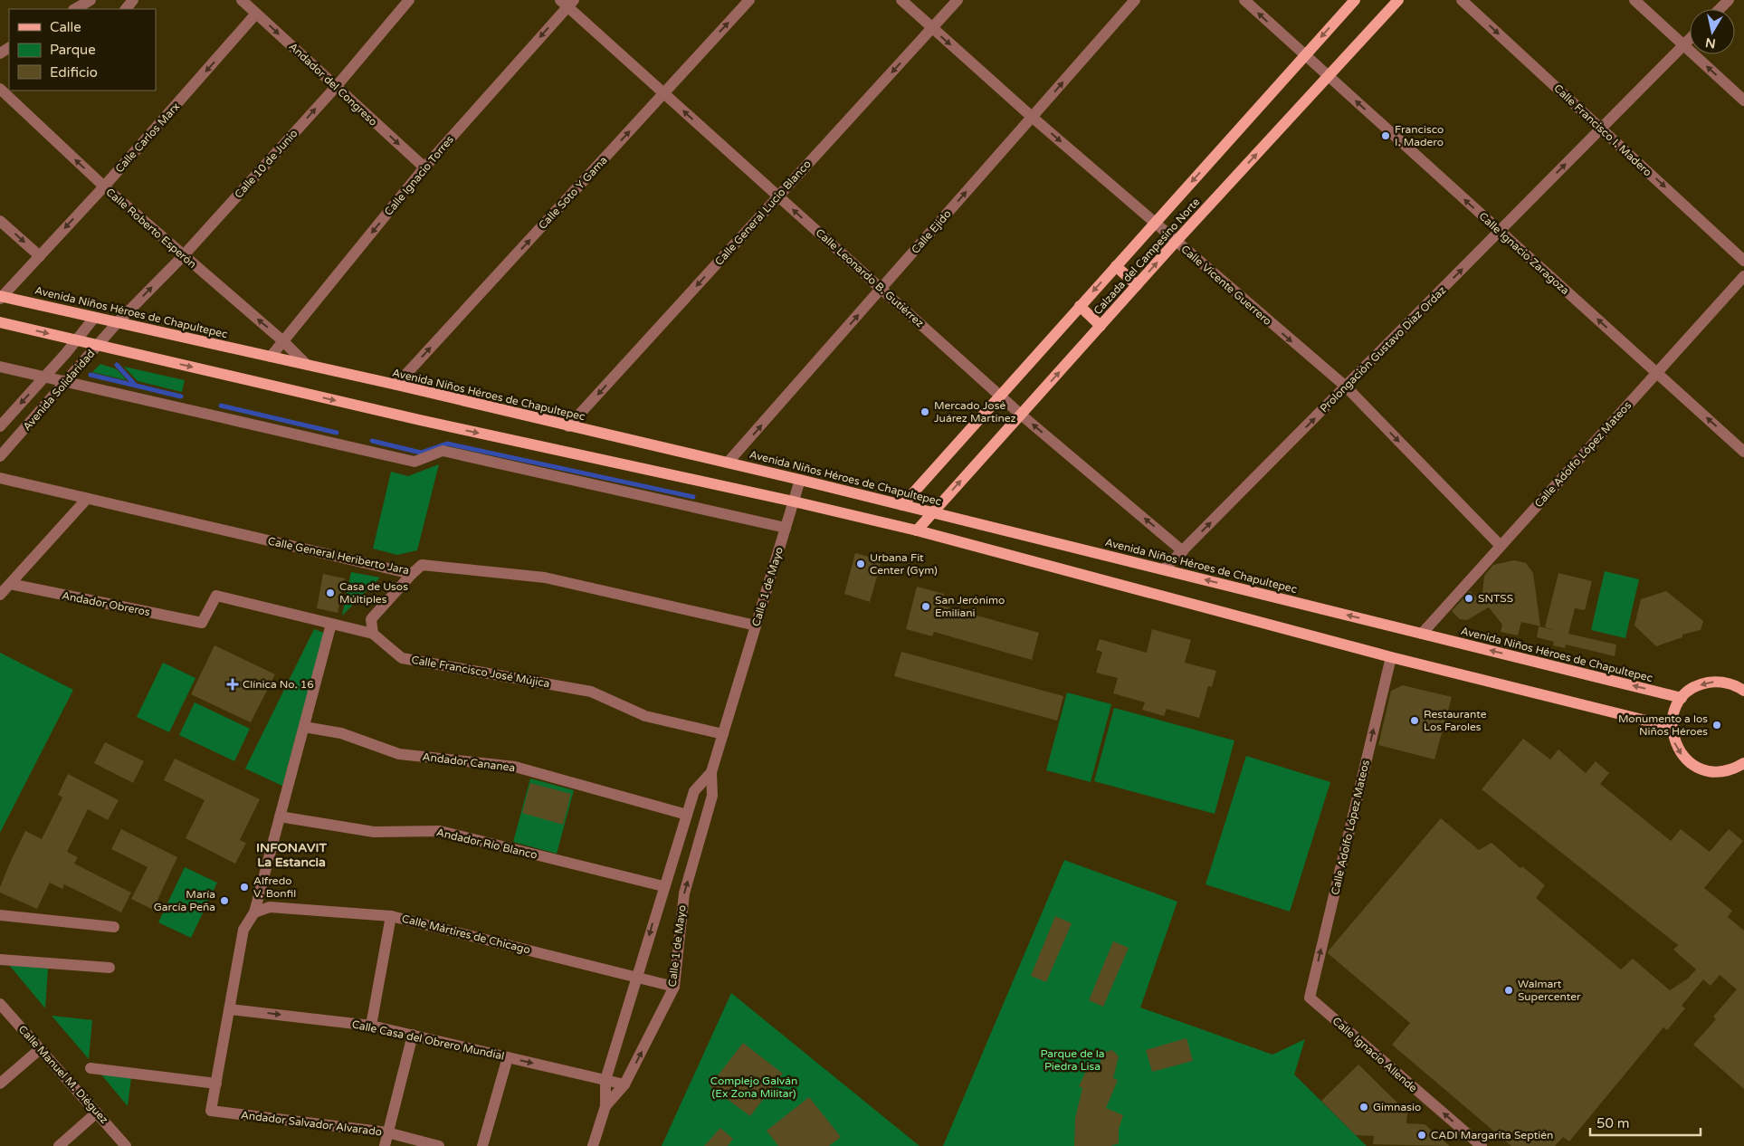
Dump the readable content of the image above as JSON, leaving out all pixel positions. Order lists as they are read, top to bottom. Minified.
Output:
{"streets":{"main road":["Calzada del Campesino Norte","Avenida Niños Héroes de Chapultepec"],"street":["Andador del Congreso","Calle Francisco I. Madero","Calle Carlos Marx","Calle 10 de Junio","Calle Ignacio Torres","Calle Soto Y Gama","Calle General Lucio Blanco","Calle Roberto Esperón","Calle Ejido","Calle Ignacio Zaragoza","Calle Leonardo B. Gutiérrez","Calle Vicente Guerrero","Prolongación Gustavo Díaz Ordaz","Avenida Solidaridad","Calle Adolfo López Mateos","Calle General Heriberto Jara","Calle 1 de Mayo","Andador Obreros","Calle Francisco José Mújica","Andador Cananea","Andador Río Blanco","Calle Mártires de Chicago","Calle Casa del Obrero Mundial","Calle Ignacio Allende","Calle Manuel M. Diéguez","Andador Salvador Alvarado"]},"crossings":[["Andador del Congreso","Calle Carlos Marx"],["Andador del Congreso","Calle 10 de Junio"],["Andador del Congreso","Calle Ignacio Torres"],["Calle Francisco I. Madero","Prolongación Gustavo Díaz Ordaz"],["Calle Carlos Marx","Calle Roberto Esperón"],["Calle Carlos Marx","Avenida Niños Héroes de Chapultepec"],["Calle 10 de Junio","Calle Roberto Esperón"],["Calle 10 de Junio","Avenida Niños Héroes de Chapultepec"],["Calle 10 de Junio","Avenida Solidaridad"],["Calle Ignacio Torres","Calle Roberto Esperón"],["Calle Ignacio Torres","Calle Leonardo B. Gutiérrez"],["Calle Ignacio Torres","Avenida Niños Héroes de Chapultepec"],["Calle Soto Y Gama","Calle Leonardo B. Gutiérrez"],["Calle Soto Y Gama","Avenida Niños Héroes de Chapultepec"],["Calle General Lucio Blanco","Calle Leonardo B. Gutiérrez"],["Calle General Lucio Blanco","Calle Vicente Guerrero"],["Calle General Lucio Blanco","Avenida Niños Héroes de Chapultepec"],["Calle Roberto Esperón","Avenida Niños Héroes de Chapultepec"],["Calle Ejido","Calle Leonardo B. Gutiérrez"],["Calle Ejido","Calle Vicente Guerrero"],["Calle Ejido","Avenida Niños Héroes de Chapultepec"],["Calle Ignacio Zaragoza","Calzada del Campesino Norte"],["Calle Ignacio Zaragoza","Prolongación Gustavo Díaz Ordaz"],["Calle Ignacio Zaragoza","Calle Adolfo López Mateos"],["Calzada del Campesino Norte","Calle Leonardo B. Gutiérrez"],["Calzada del Campesino Norte","Calle Vicente Guerrero"],["Calzada del Campesino Norte","Avenida Niños Héroes de Chapultepec"],["Calle Leonardo B. Gutiérrez","Prolongación Gustavo Díaz Ordaz"],["Calle Vicente Guerrero","Prolongación Gustavo Díaz Ordaz"],["Calle Vicente Guerrero","Calle Adolfo López Mateos"],["Avenida Niños Héroes de Chapultepec","Prolongación Gustavo Díaz Ordaz"],["Avenida Niños Héroes de Chapultepec","Avenida Solidaridad"],["Avenida Niños Héroes de Chapultepec","Calle Adolfo López Mateos"],["Avenida Niños Héroes de Chapultepec","Calle 1 de Mayo"],["Calle Adolfo López Mateos","Calle Ignacio Allende"],["Calle General Heriberto Jara","Calle 1 de Mayo"],["Calle 1 de Mayo","Calle Francisco José Mújica"],["Calle 1 de Mayo","Andador Cananea"],["Calle 1 de Mayo","Andador Río Blanco"],["Calle 1 de Mayo","Calle Mártires de Chicago"],["Calle 1 de Mayo","Calle Casa del Obrero Mundial"],["Andador Obreros","Calle Francisco José Mújica"],["Calle Francisco José Mújica","Andador Salvador Alvarado"],["Andador Cananea","Andador Salvador Alvarado"],["Andador Río Blanco","Andador Salvador Alvarado"],["Calle Mártires de Chicago","Andador Salvador Alvarado"],["Calle Casa del Obrero Mundial","Andador Salvador Alvarado"]],"one_way":["Andador del Congreso","Calle Francisco I. Madero","Calle Carlos Marx","Calle 10 de Junio","Calle Ignacio Torres","Calle Soto Y Gama","Calle General Lucio Blanco","Calle Roberto Esperón","Calle Ejido","Calle Ignacio Zaragoza","Calle Leonardo B. Gutiérrez","Calle Vicente Guerrero","Prolongación Gustavo Díaz Ordaz","Calle Adolfo López Mateos","Calle Casa del Obrero Mundial","Calle Ignacio Allende"],"districts":["INFONAVIT La Estancia"],"parks":["Parque de la Piedra Lisa","Complejo Galván (Ex Zona Militar)"],"places":{"other":["Francisco I. Madero","Mercado José Juárez Martinez","Urbana Fit Center (Gym)","Casa de Usos Múltiples","SNTSS","San Jerónimo Emiliani","Restaurante Los Faroles","Monumento a los Niños Héroes","Alfredo V. Bonfil","María García Peña","Walmart Supercenter","Gimnasio","CADI Margarita Septién"],"health":["Clínica No. 16"]},"legend":["Calle","Parque","Edificio"],"scale_bar":"50 m","north":"bottom"}
